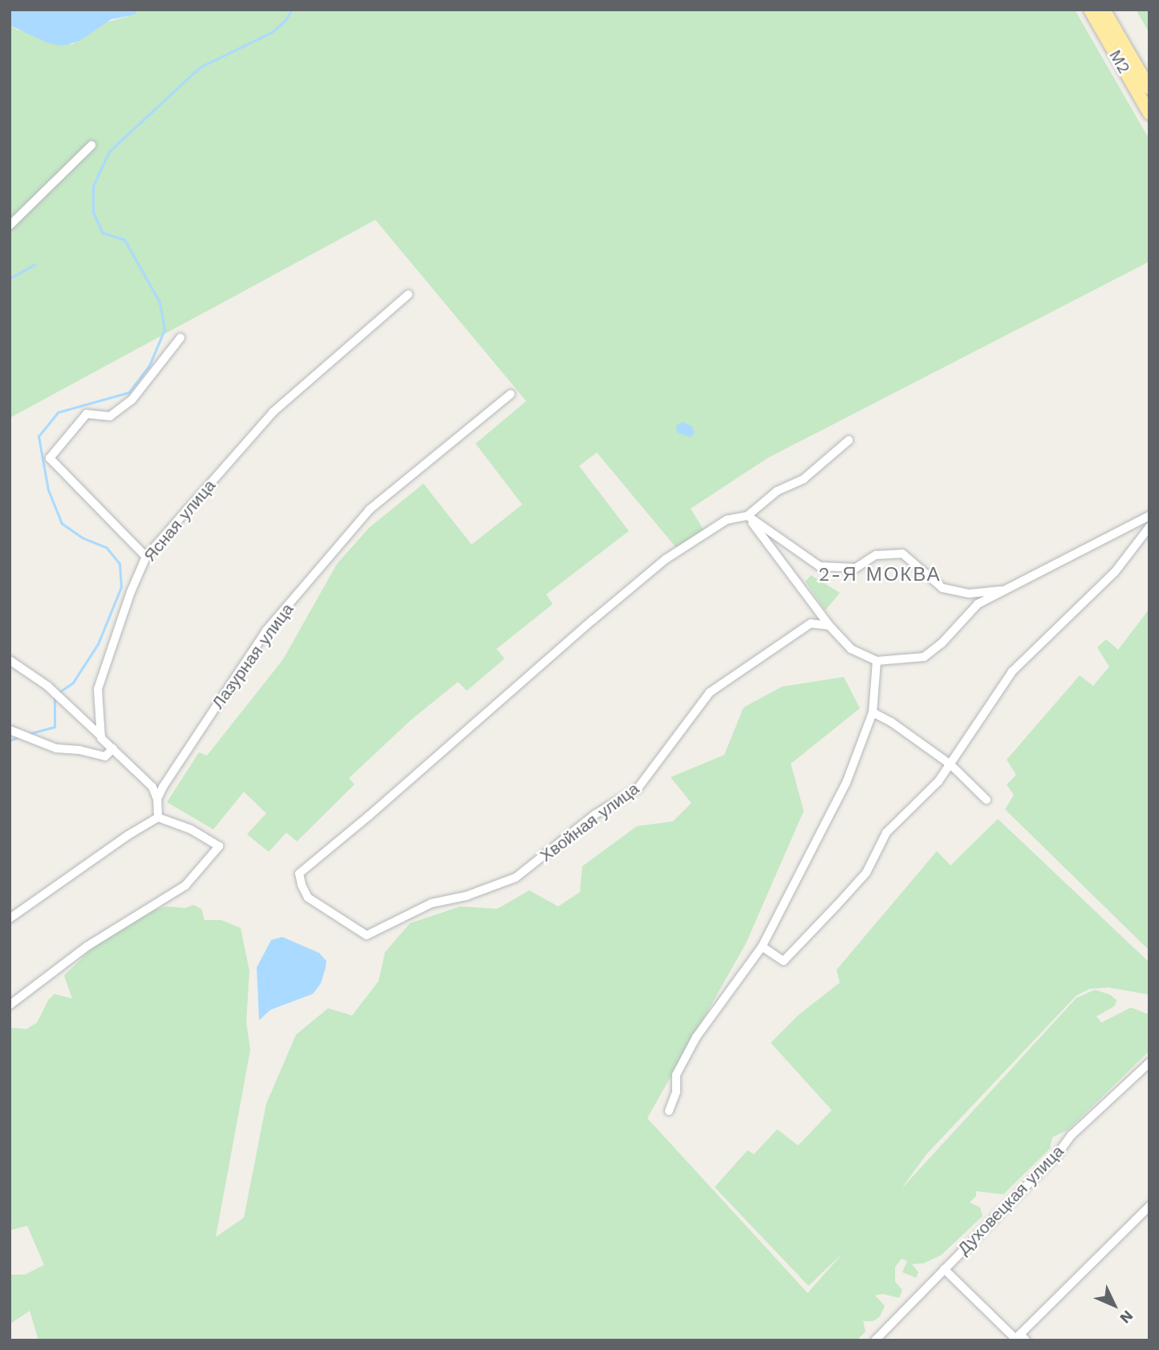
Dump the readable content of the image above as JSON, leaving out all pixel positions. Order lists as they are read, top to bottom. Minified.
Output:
{"streets":{"highway":["М2"],"street":["Ясная улица","Лазурная улица","Хвойная улица","Духовецкая улица"]},"districts":["2-Я МОКВА"],"north":"bottom right"}
